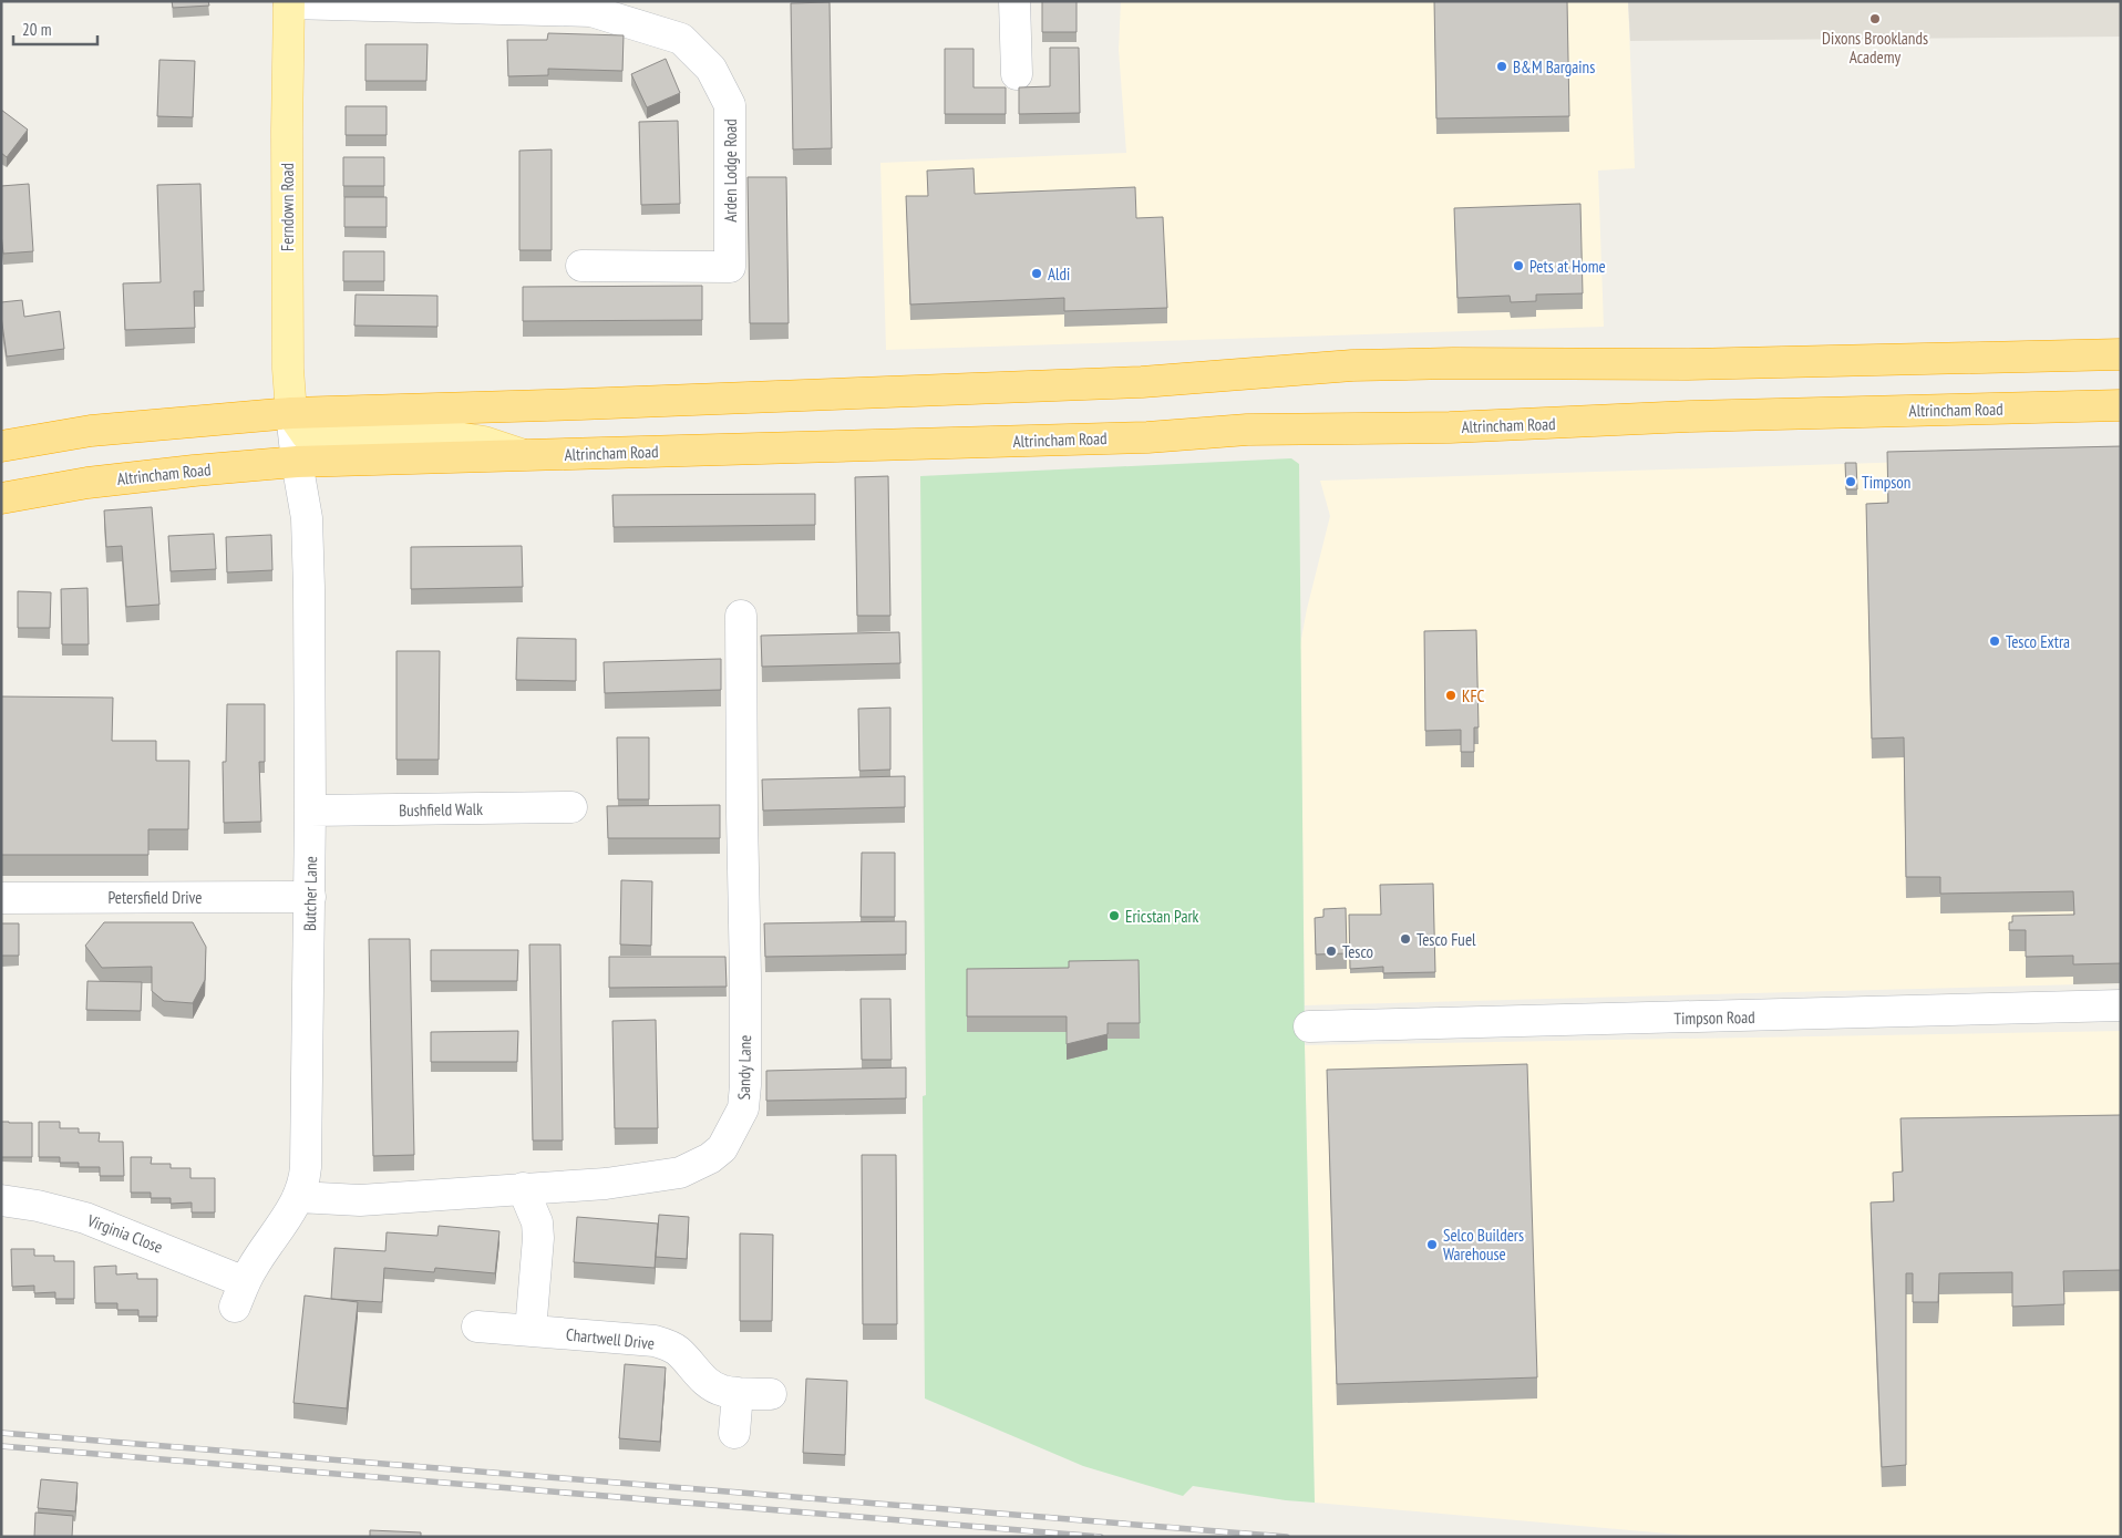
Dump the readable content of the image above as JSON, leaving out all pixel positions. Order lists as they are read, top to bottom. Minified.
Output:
{"streets":{"highway":["Altrincham Road"],"main road":["Ferndown Road"],"street":["Arden Lodge Road","Bushfield Walk","Butcher Lane","Petersfield Drive","Timpson Road","Sandy Lane","Virginia Close","Chartwell Drive"]},"crossings":[["Arden Lodge Road","Ferndown Road"],["Ferndown Road","Butcher Lane"],["Altrincham Road","Butcher Lane"],["Bushfield Walk","Butcher Lane"],["Butcher Lane","Petersfield Drive"],["Butcher Lane","Sandy Lane"],["Butcher Lane","Virginia Close"]],"places":["Dixons Brooklands Academy","B&M Bargains","Pets at Home","Aldi","Timpson","Tesco Extra","KFC","Ericstan Park","Tesco Fuel","Tesco","Selco Builders Warehouse"],"scale_bar":"20 m"}
